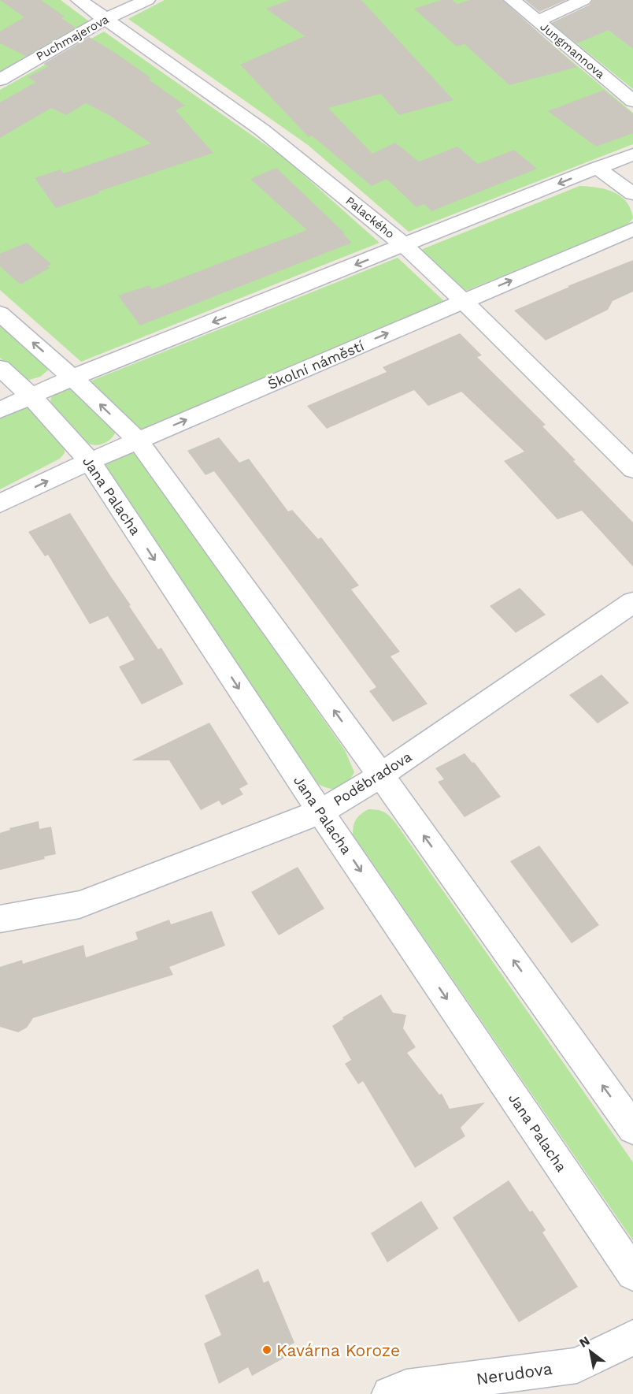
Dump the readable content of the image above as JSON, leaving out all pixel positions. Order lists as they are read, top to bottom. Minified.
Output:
{"streets":{"street":["Puchmajerova","Jungmannova","Palackého","Školní náměstí","Jana Palacha","Poděbradova","Nerudova"]},"crossings":[["Puchmajerova","Palackého"],["Palackého","Školní náměstí"],["Školní náměstí","Jana Palacha"],["Jana Palacha","Poděbradova"]],"places":["Kavárna Koroze"],"north":"top left"}
